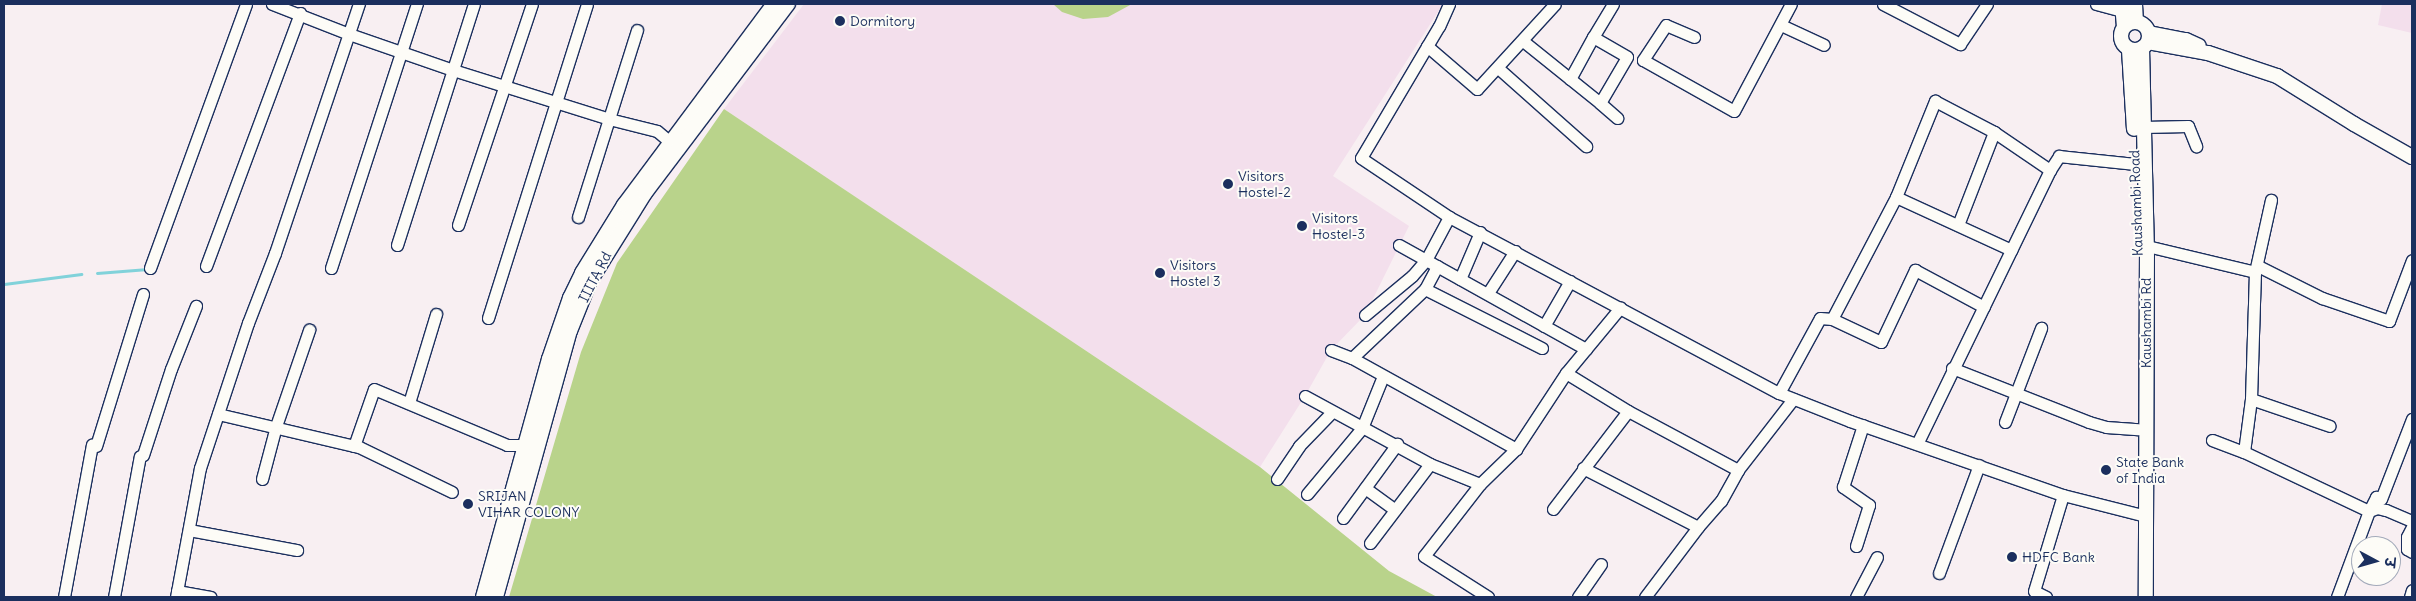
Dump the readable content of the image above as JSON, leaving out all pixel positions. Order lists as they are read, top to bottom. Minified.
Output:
{"streets":{"main road":["Kaushambi Road","IIITA Rd","Kaushambi Rd"]},"crossings":[["Kaushambi Road","Kaushambi Rd"]],"places":["Dormitory","Visitors Hostel-2","Visitors Hostel-3","Visitors Hostel 3","State Bank of India","SRIJAN VIHAR COLONY","HDFC Bank"],"north":"right"}
